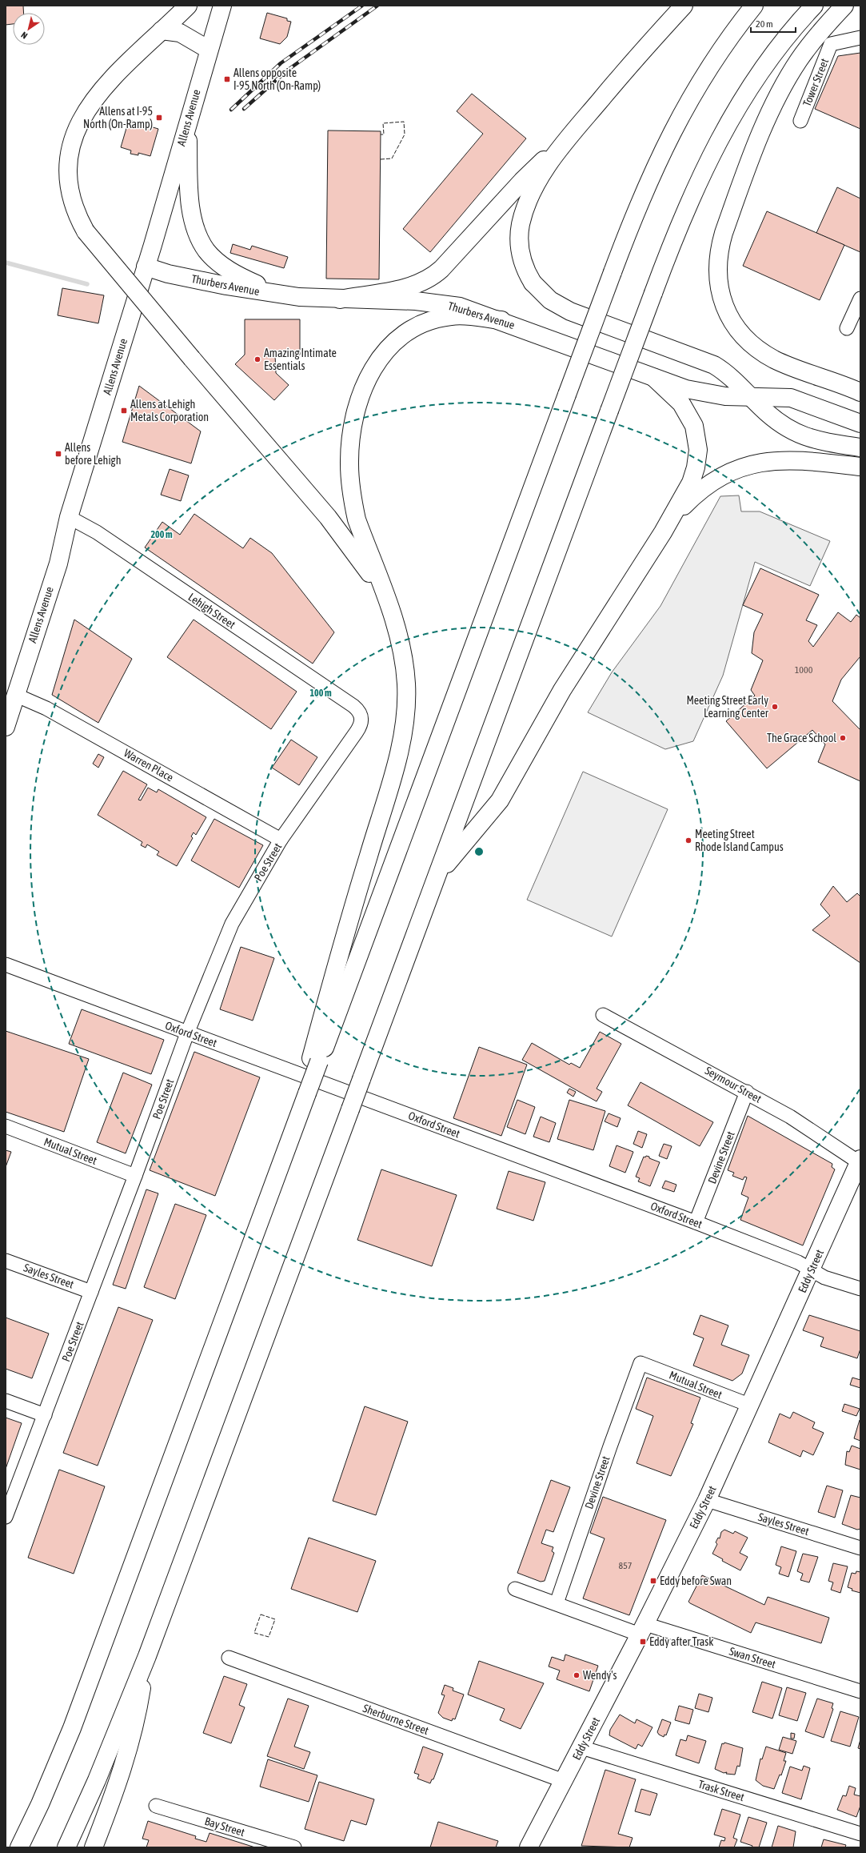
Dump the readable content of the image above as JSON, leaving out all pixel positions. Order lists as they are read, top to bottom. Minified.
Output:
{"streets":{"main road":["Allens Avenue","Thurbers Avenue","Eddy Street"],"street":["Tower Street","Lehigh Street","Warren Place","Poe Street","Oxford Street","Seymour Street","Mutual Street","Devine Street","Sayles Street","Swan Street","Sherburne Street","Trask Street","Bay Street"]},"crossings":[["Allens Avenue","Thurbers Avenue"],["Allens Avenue","Lehigh Street"],["Allens Avenue","Warren Place"],["Lehigh Street","Poe Street"],["Warren Place","Poe Street"],["Poe Street","Oxford Street"],["Poe Street","Mutual Street"],["Poe Street","Sayles Street"],["Oxford Street","Devine Street"],["Oxford Street","Eddy Street"],["Seymour Street","Devine Street"],["Seymour Street","Eddy Street"],["Mutual Street","Devine Street"],["Mutual Street","Eddy Street"],["Devine Street","Swan Street"],["Eddy Street","Sayles Street"],["Eddy Street","Swan Street"],["Eddy Street","Sherburne Street"],["Eddy Street","Trask Street"]],"places":{"transit":["Allens opposite I-95 North (On-Ramp)","Allens at I-95 North (On-Ramp)","Allens at Lehigh Metals Corporation","Allens before Lehigh","Eddy before Swan","Eddy after Trask"],"other":["Amazing Intimate Essentials","Meeting Street Early Learning Center","The Grace School","Meeting Street Rhode Island Campus","Wendy's"]},"house_numbers":["1000","857"],"scale_bar":"20 m","north":"bottom left","rings":["200 m","100 m"]}
